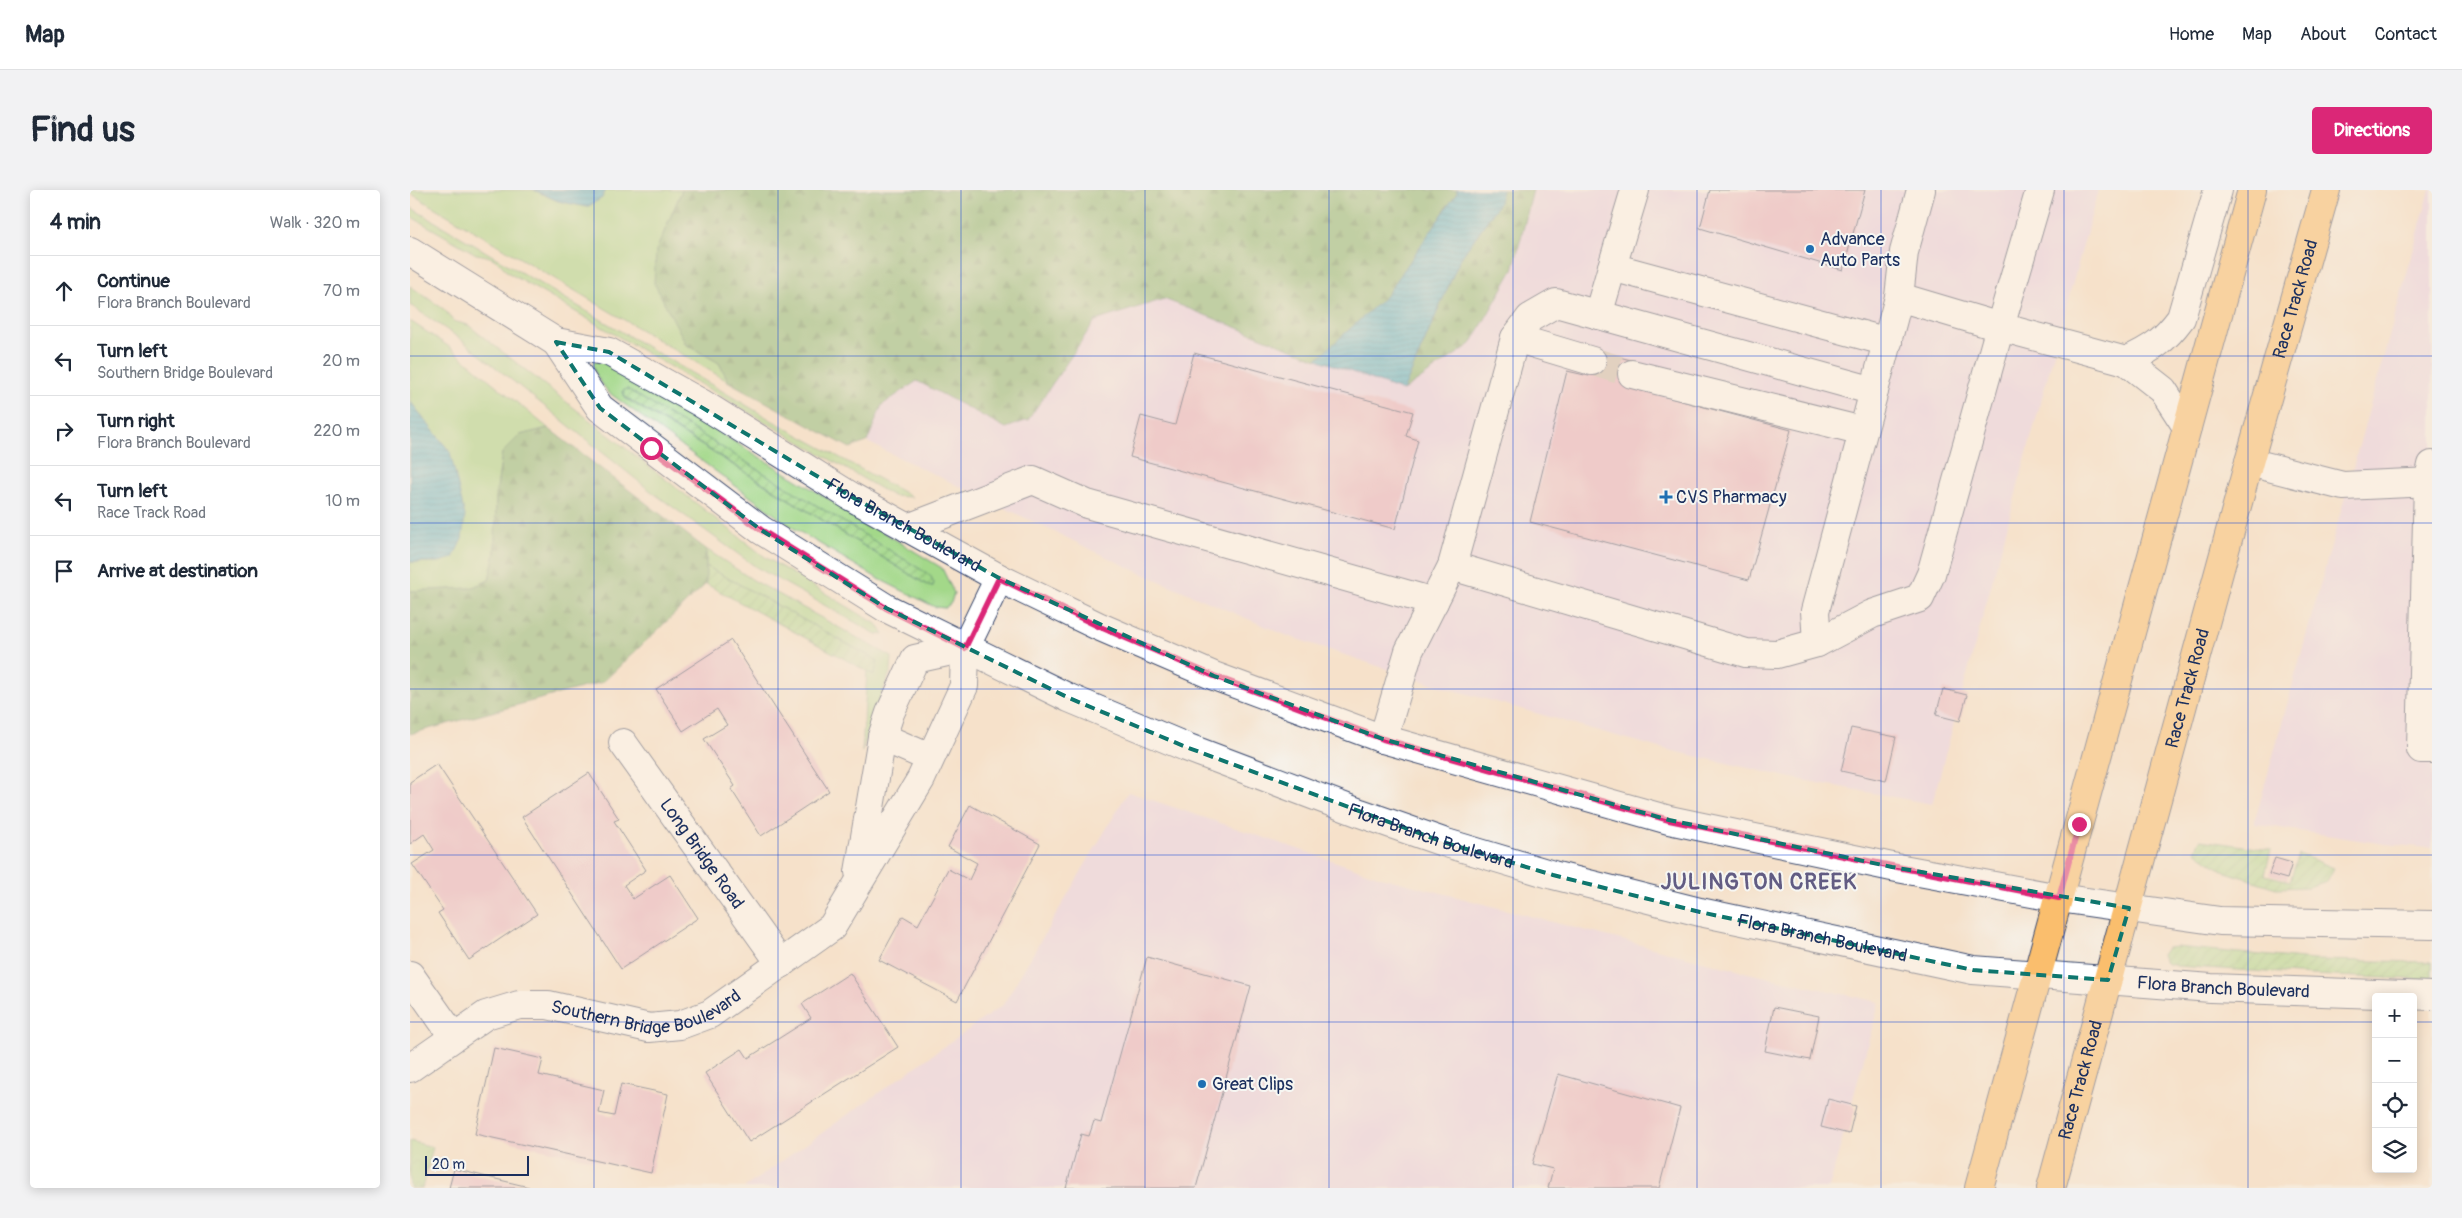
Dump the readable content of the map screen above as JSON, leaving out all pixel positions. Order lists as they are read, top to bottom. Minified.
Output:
{"streets":{"main road":["Race Track Road"],"street":["Flora Branch Boulevard","Long Bridge Road","Southern Bridge Boulevard"]},"crossings":[["Race Track Road","Flora Branch Boulevard"],["Flora Branch Boulevard","Southern Bridge Boulevard"],["Long Bridge Road","Southern Bridge Boulevard"]],"districts":["JULINGTON CREEK"],"places":{"other":["Advance Auto Parts","Great Clips"],"health":["CVS Pharmacy"]},"scale_bar":"20 m","page":{"header":"Map","nav":["Home","Map","About","Contact"],"buttons":"Directions","title":"Find us","heading":["4 min","Walk · 320 m"],"list":[["Continue","Flora Branch Boulevard","70 m"],["Turn left","Southern Bridge Boulevard","20 m"],["Turn right","Flora Branch Boulevard","220 m"],["Turn left","Race Track Road","10 m"],"Arrive at destination"],"map_buttons":["+","−"],"scale":"20 m"}}
